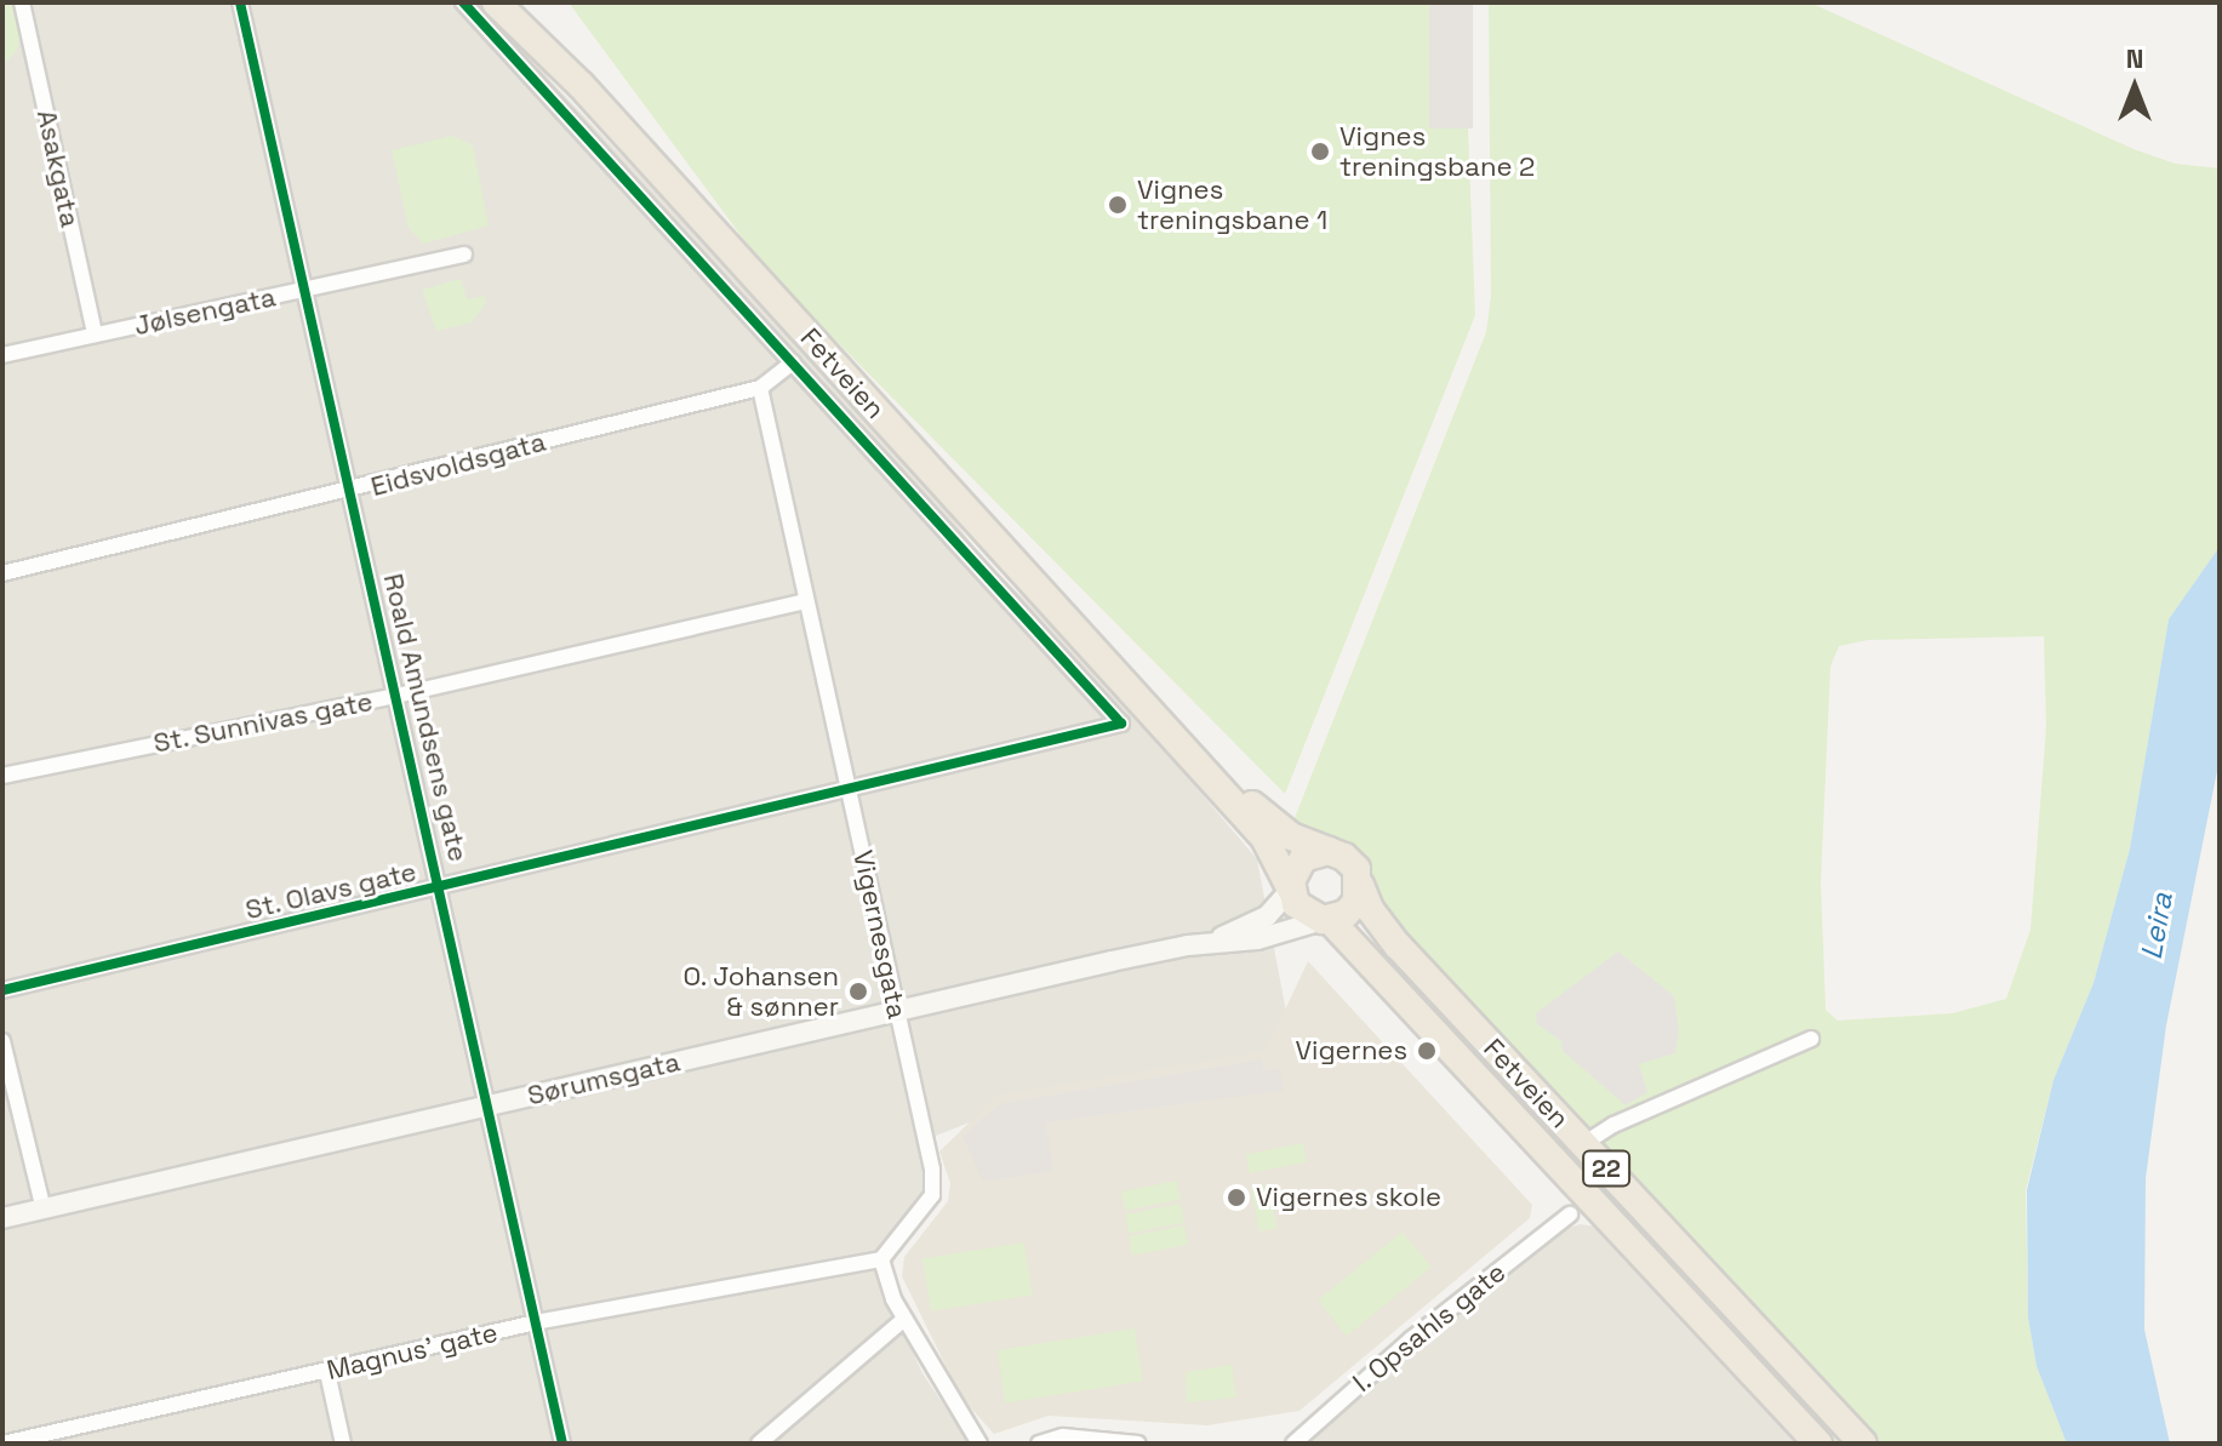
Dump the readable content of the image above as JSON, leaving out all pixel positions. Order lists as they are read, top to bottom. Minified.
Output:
{"streets":{"highway":["Fetveien","22"],"main road":["Sørumsgata"],"street":["Asakgata","Jølsengata","Eidsvoldsgata","Roald Amundsens gate","St. Sunnivas gate","St. Olavs gate","Vigernesgata","I. Opsahls gate","Magnus' gate"]},"crossings":[["Asakgata","Jølsengata"],["Jølsengata","Roald Amundsens gate"],["Fetveien","Sørumsgata"],["Fetveien","22"],["Eidsvoldsgata","Roald Amundsens gate"],["Eidsvoldsgata","St. Olavs gate"],["Eidsvoldsgata","Vigernesgata"],["Roald Amundsens gate","St. Sunnivas gate"],["Roald Amundsens gate","St. Olavs gate"],["Roald Amundsens gate","Sørumsgata"],["Roald Amundsens gate","Magnus' gate"],["St. Sunnivas gate","Vigernesgata"],["St. Olavs gate","Vigernesgata"],["Vigernesgata","Sørumsgata"],["Vigernesgata","Magnus' gate"],["Sørumsgata","22"]],"water":["Leira"],"places":["Vignes treningsbane 2","Vignes treningsbane 1","O. Johansen & sønner","Vigernes","Vigernes skole"],"north":"top"}
